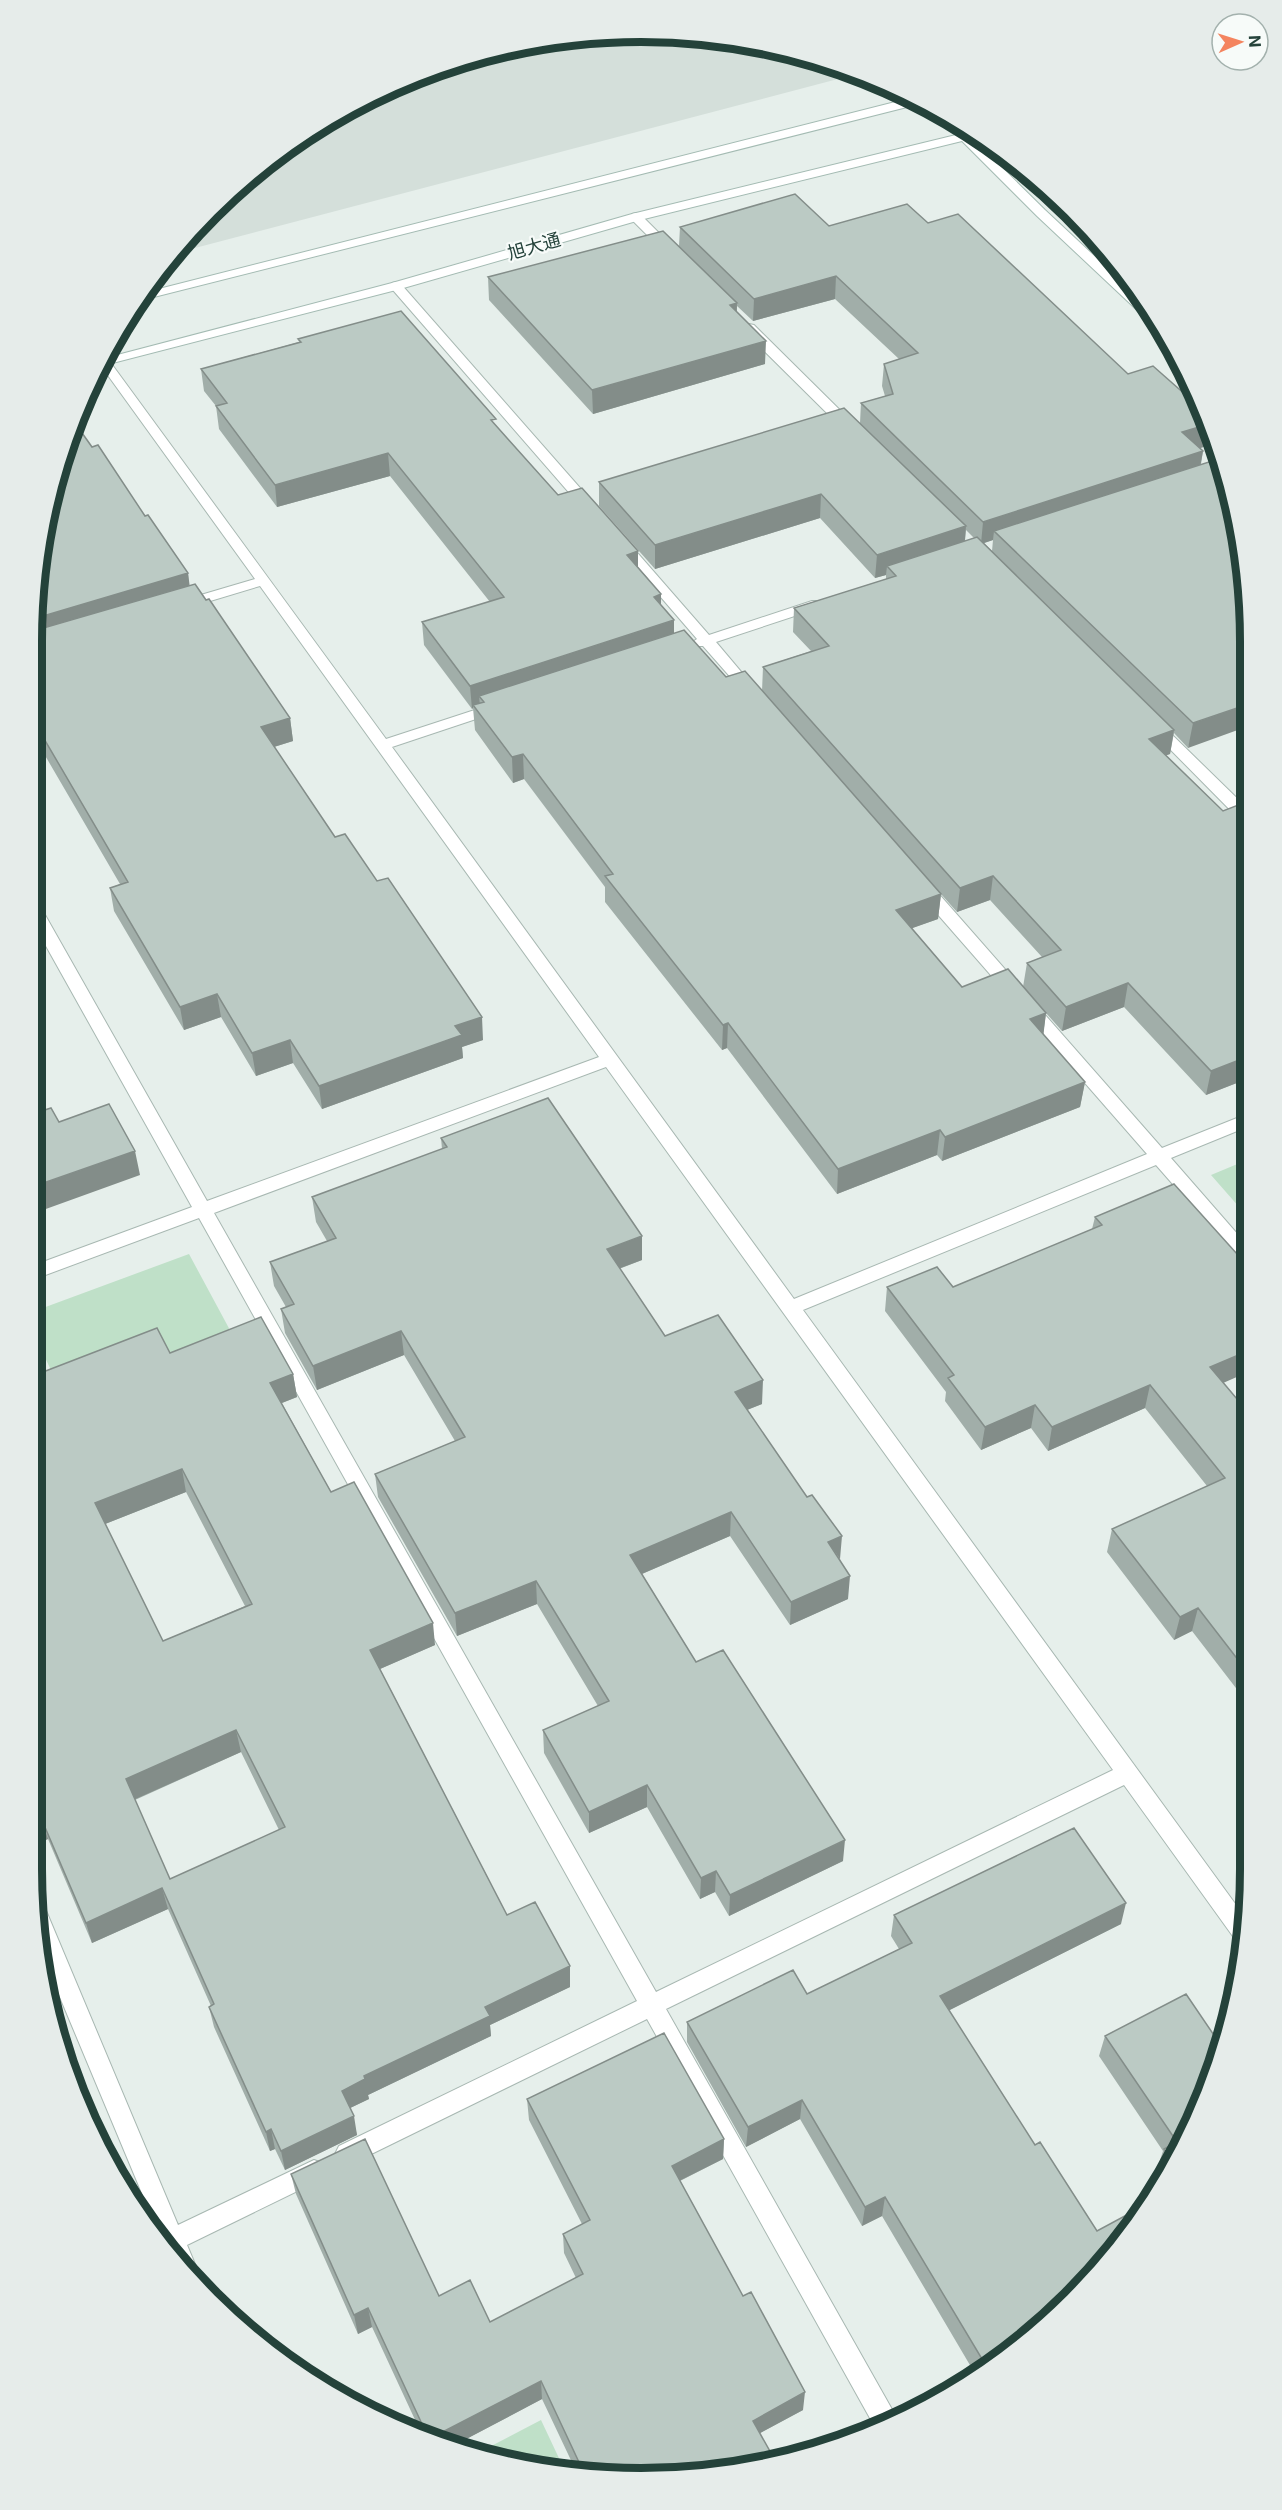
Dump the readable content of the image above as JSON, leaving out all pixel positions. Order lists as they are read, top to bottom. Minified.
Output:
{"streets":{"street":["旭大通"]},"north":"right"}
